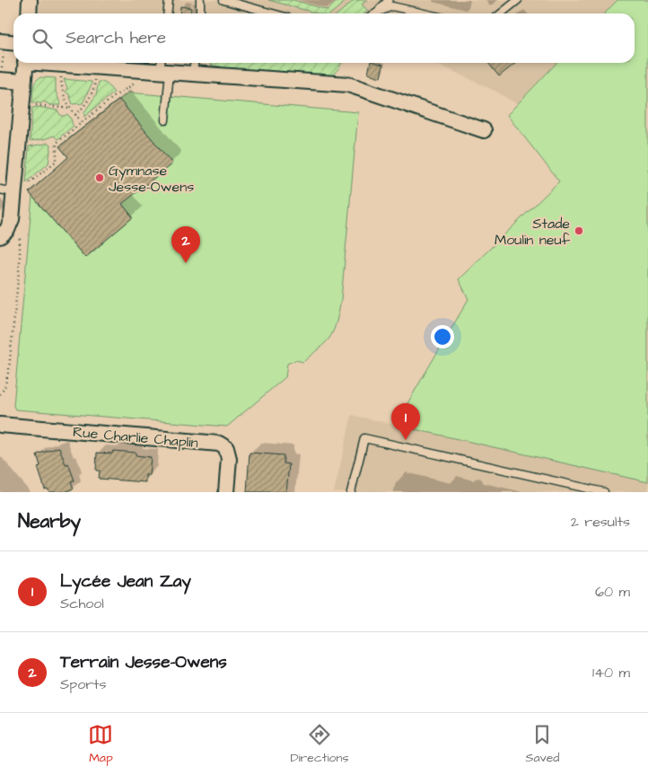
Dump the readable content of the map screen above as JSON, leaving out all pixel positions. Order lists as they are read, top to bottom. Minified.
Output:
{"streets":{"street":["Rue Charlie Chaplin"]},"places":["Gymnase Jesse-Owens","Stade Moulin neuf"],"page":{"search":"Search here","pins":["2","1"],"heading":["Nearby","2 results"],"list":[{"mark":"1","name":"Lycée Jean Zay","note":"School","value":"60 m"},{"mark":"2","name":"Terrain Jesse-Owens","note":"Sports","value":"140 m"}],"nav":["Map","Directions","Saved"]}}
